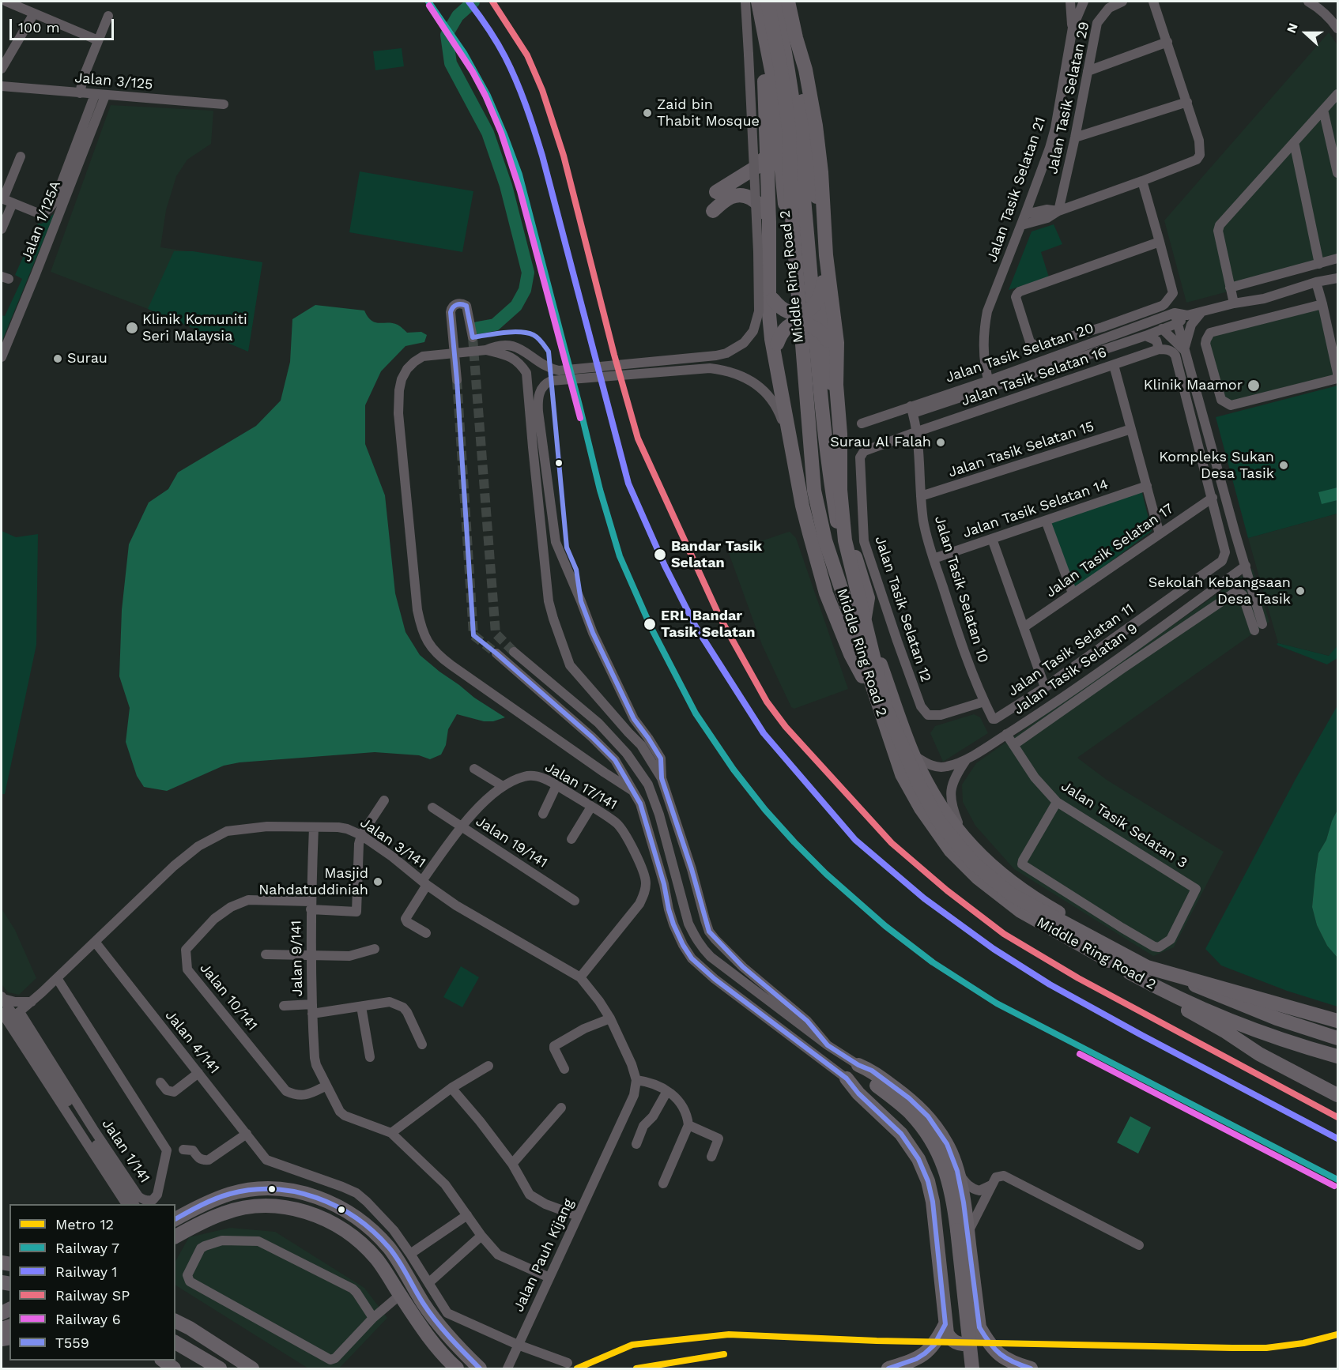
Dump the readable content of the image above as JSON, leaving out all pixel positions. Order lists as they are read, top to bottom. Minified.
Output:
{"streets":{"highway":["Middle Ring Road 2"],"street":["Jalan 3/125","Jalan Tasik Selatan 29","Jalan Tasik Selatan 21","Jalan 1/125A","Jalan Tasik Selatan 20","Jalan Tasik Selatan 16","Jalan Tasik Selatan 15","Jalan Tasik Selatan 14","Jalan Tasik Selatan 17","Jalan Tasik Selatan 10","Jalan Tasik Selatan 12","Jalan Tasik Selatan 11","Jalan Tasik Selatan 9","Jalan 17/141","Jalan Tasik Selatan 3","Jalan 19/141","Jalan 3/141","Jalan 9/141","Jalan 10/141","Jalan 4/141","Jalan 1/141","Jalan Pauh Kijang"]},"crossings":[["Jalan 3/125","Jalan 1/125A"],["Jalan Tasik Selatan 21","Jalan Tasik Selatan 20"],["Middle Ring Road 2","Jalan Tasik Selatan 9"],["Jalan Tasik Selatan 20","Jalan Tasik Selatan 10"],["Jalan Tasik Selatan 16","Jalan Tasik Selatan 10"],["Jalan Tasik Selatan 16","Jalan Tasik Selatan 12"],["Jalan Tasik Selatan 16","Jalan Tasik Selatan 11"],["Jalan Tasik Selatan 15","Jalan Tasik Selatan 10"],["Jalan Tasik Selatan 14","Jalan Tasik Selatan 10"],["Jalan Tasik Selatan 17","Jalan Tasik Selatan 11"],["Jalan Tasik Selatan 10","Jalan Tasik Selatan 12"],["Jalan Tasik Selatan 10","Jalan Tasik Selatan 11"],["Jalan Tasik Selatan 9","Jalan Tasik Selatan 3"],["Jalan 17/141","Jalan 19/141"],["Jalan 17/141","Jalan 3/141"],["Jalan 3/141","Jalan 9/141"],["Jalan 3/141","Jalan 4/141"],["Jalan 3/141","Jalan 1/141"],["Jalan 3/141","Jalan Pauh Kijang"],["Jalan 9/141","Jalan 10/141"]],"places":["Zaid bin Thabit Mosque","Klinik Komuniti Seri Malaysia","Surau","Klinik Maamor","Surau Al Falah","Kompleks Sukan Desa Tasik","Bandar Tasik Selatan","Sekolah Kebangsaan Desa Tasik","ERL Bandar Tasik Selatan","Masjid Nahdatuddiniah"],"lines":["rail line 7","rail line 1","rail line SP","rail line 6","transit line T559","metro line 12"],"legend":["Metro 12","Railway 7","Railway 1","Railway SP","Railway 6","T559"],"scale_bar":"100 m","north":"left"}
